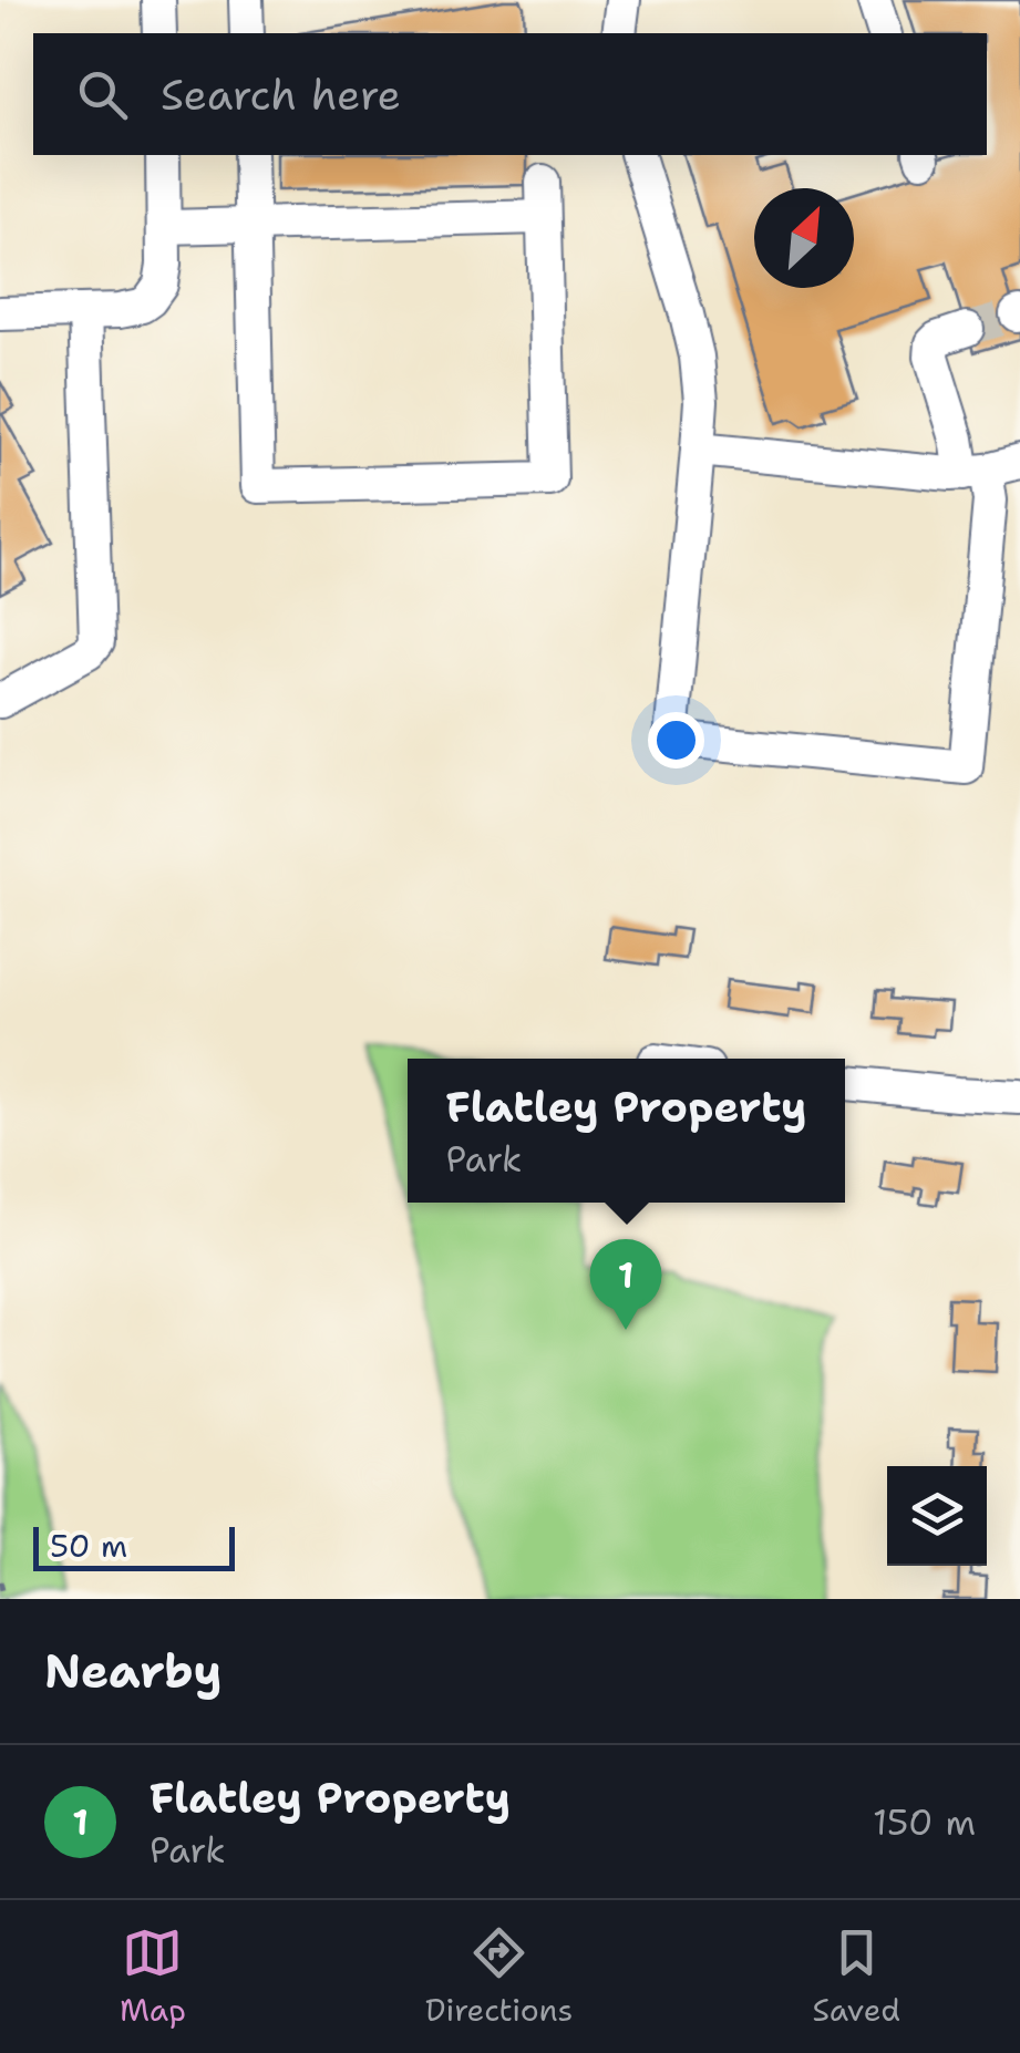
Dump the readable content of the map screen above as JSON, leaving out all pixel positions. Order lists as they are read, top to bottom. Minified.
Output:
{"scale_bar":"50 m","north":"top right","page":{"search":"Search here","popup":["Flatley Property","Park"],"pins":"1","scale":"50 m","heading":"Nearby","list":[{"mark":"1","name":"Flatley Property","note":"Park","value":"150 m"}],"nav":["Map","Directions","Saved"]}}
